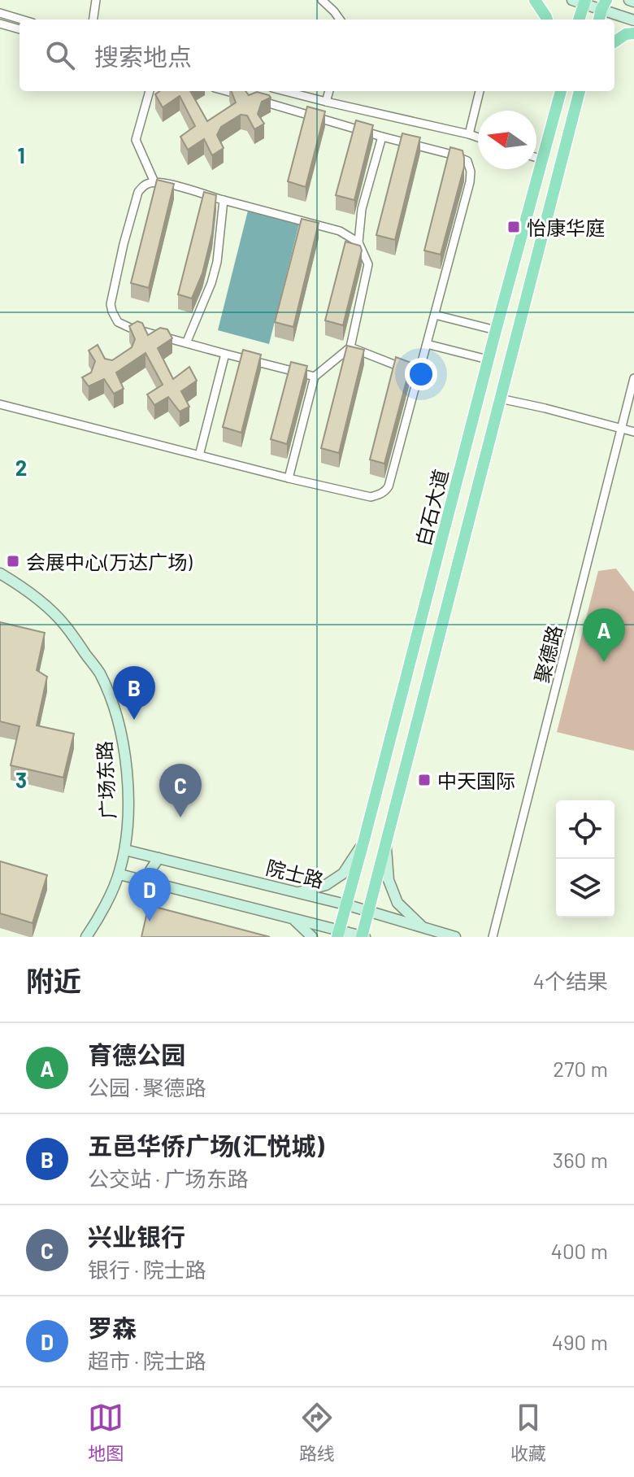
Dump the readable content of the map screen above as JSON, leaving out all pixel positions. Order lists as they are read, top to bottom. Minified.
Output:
{"streets":{"main road":["白石大道","广场东路","院士路"],"street":["聚德路"]},"crossings":[["白石大道","院士路"],["广场东路","院士路"]],"places":{"transit":["怡康华庭","会展中心(万达广场)","中天国际"]},"north":"left","page":{"search":"搜索地点","pins":["A","B","C","D"],"heading":["附近","4个结果"],"list":[{"mark":"A","name":"育德公园","note":"公园 · 聚德路","value":"270 m"},{"mark":"B","name":"五邑华侨广场(汇悦城)","note":"公交站 · 广场东路","value":"360 m"},{"mark":"C","name":"兴业银行","note":"银行 · 院士路","value":"400 m"},{"mark":"D","name":"罗森","note":"超市 · 院士路","value":"490 m"}],"nav":["地图","路线","收藏"]},"grid":{"rows":["1","2","3"]}}
